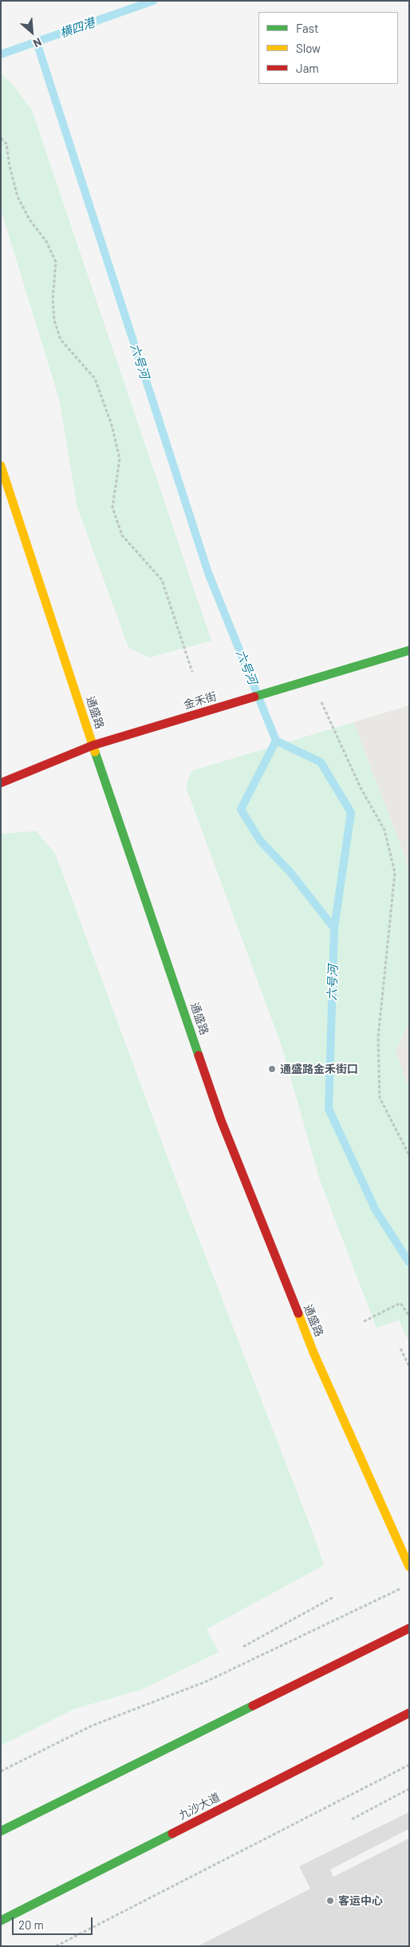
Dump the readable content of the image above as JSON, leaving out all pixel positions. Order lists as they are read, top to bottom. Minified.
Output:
{"streets":{"street":["金禾街","通盛路","九沙大道"]},"crossings":[["金禾街","通盛路"]],"water":["横四港","六号河"],"places":["通盛路金禾街口","客运中心"],"legend":["Fast","Slow","Jam"],"scale_bar":"20 m","north":"bottom right"}
